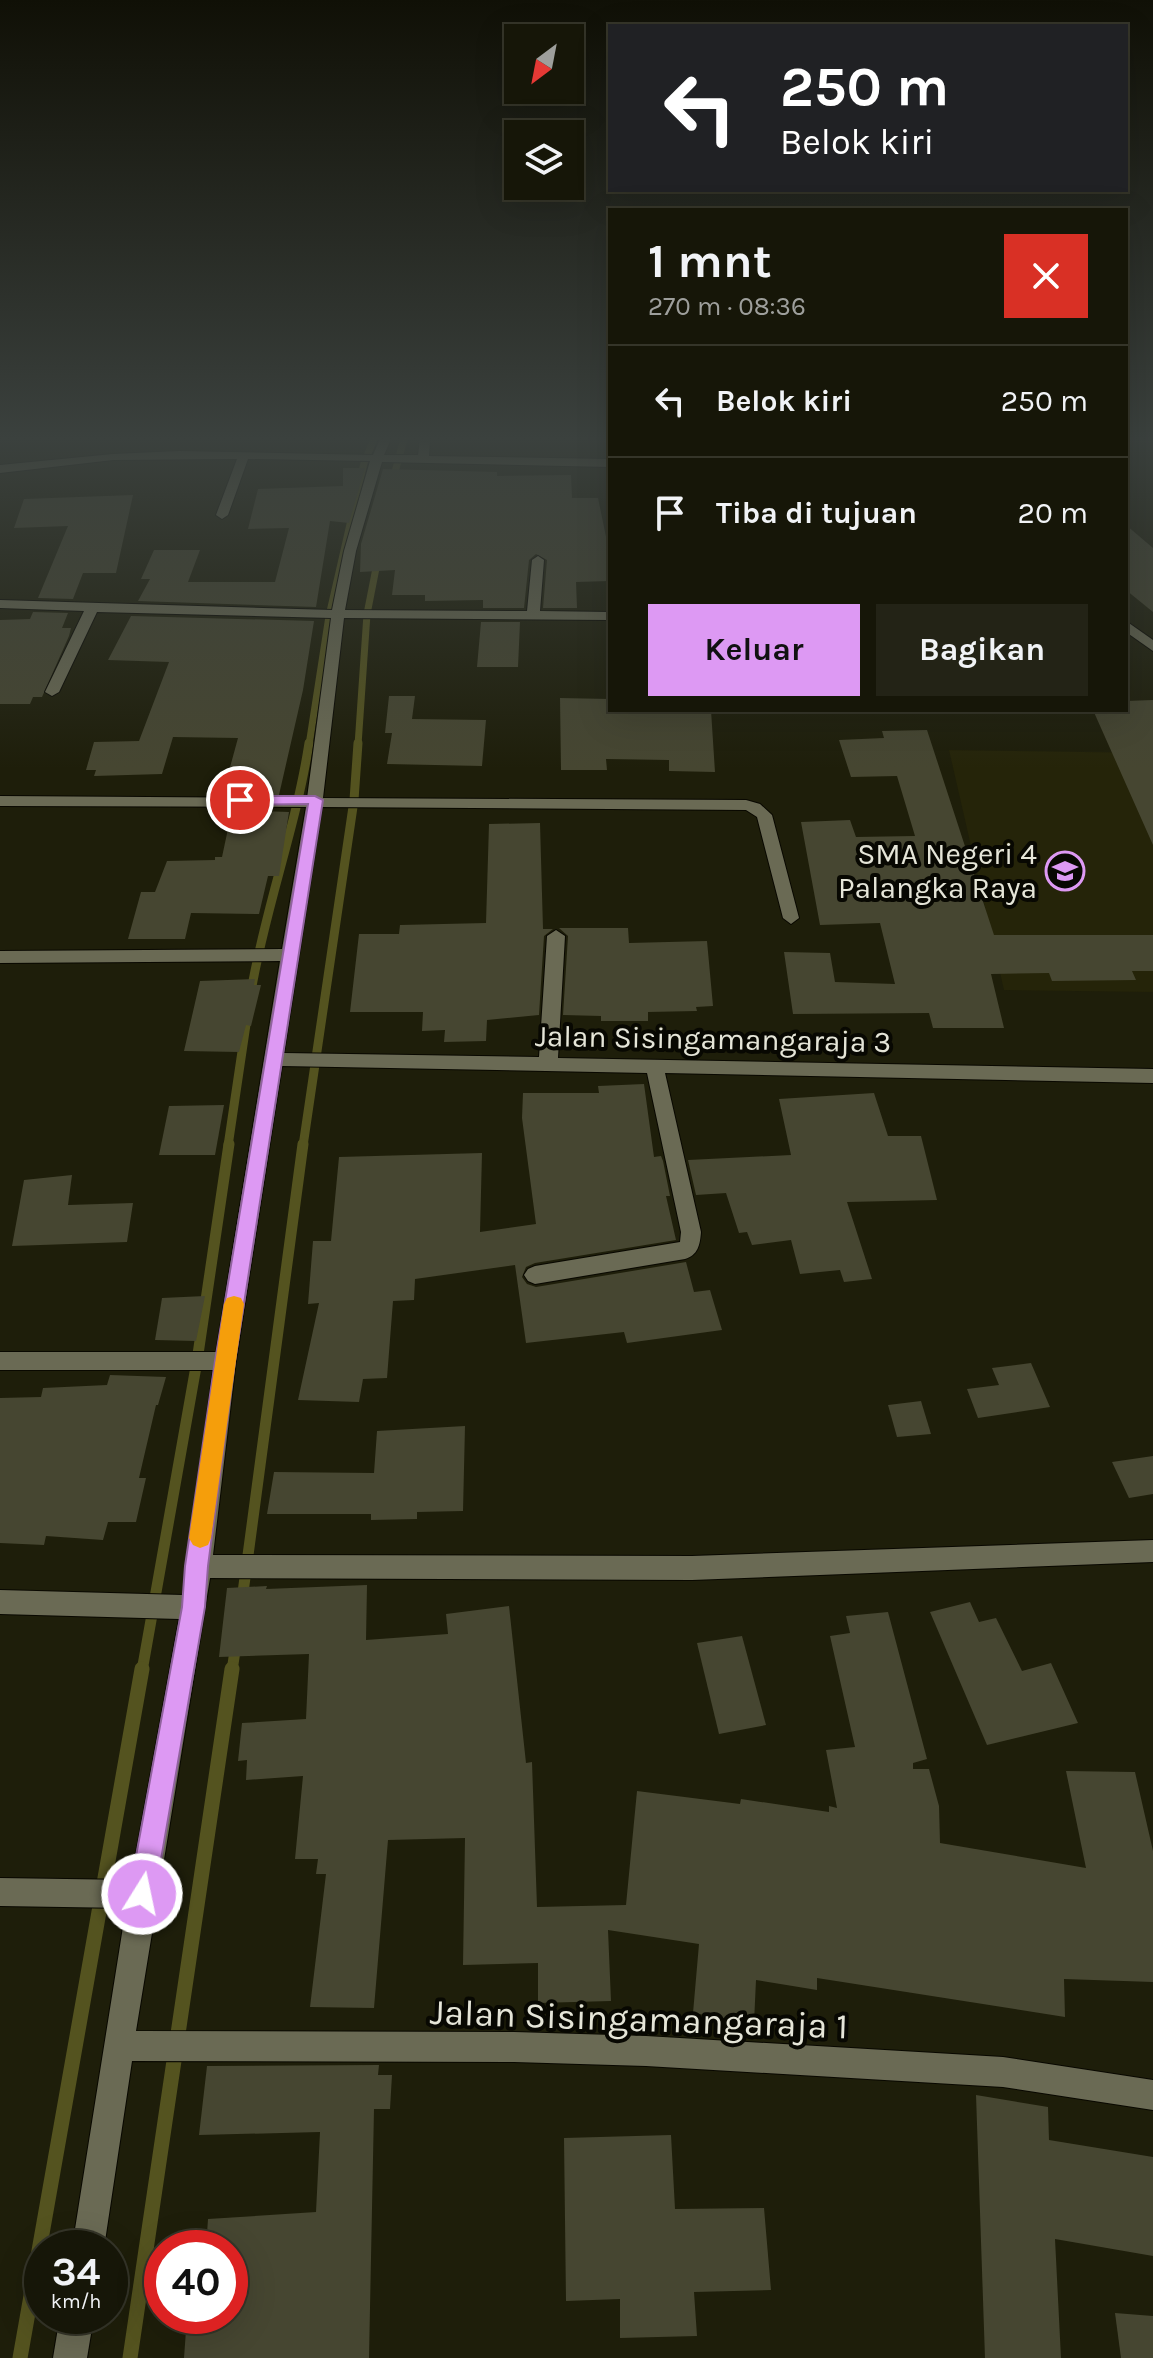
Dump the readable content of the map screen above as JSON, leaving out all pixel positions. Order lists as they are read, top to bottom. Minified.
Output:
{"streets":{"street":["Jalan Sisingamangaraja 3","Jalan Sisingamangaraja 1"]},"places":{"school or university":["SMA Negeri 4 Palangka Raya"]},"north":"bottom left","page":{"turn":["250 m","Belok kiri"],"heading":["1 mnt","270 m · 08:36"],"list":[{"name":"Belok kiri","value":"250 m"},{"name":"Tiba di tujuan","value":"20 m"}],"buttons":["Keluar","Bagikan"],"speed":"34 km/h","limit":"40"}}
